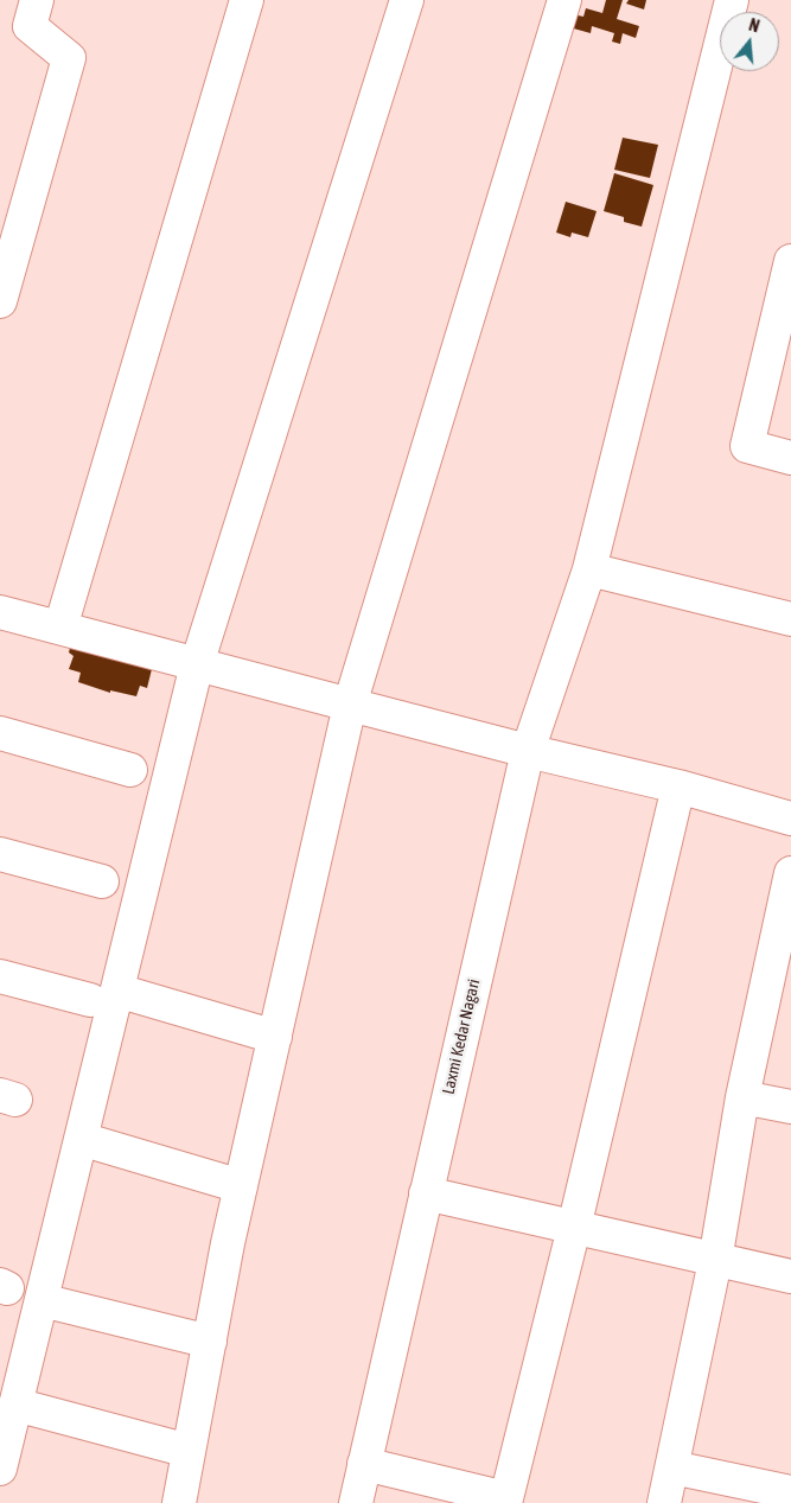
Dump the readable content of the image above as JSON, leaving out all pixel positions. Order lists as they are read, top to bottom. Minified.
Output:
{"streets":{"street":["Laxmi Kedar Nagari"]},"north":"top"}
